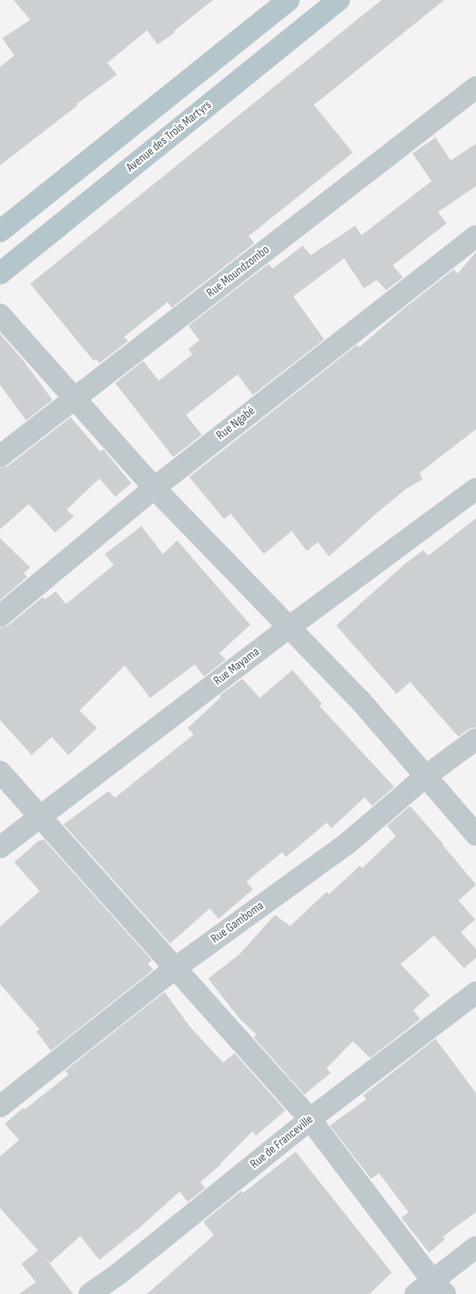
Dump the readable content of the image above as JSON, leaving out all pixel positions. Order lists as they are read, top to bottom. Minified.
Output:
{"streets":{"main road":["Avenue des Trois Martyrs"],"street":["Rue Moundzombo","Rue Ngabé","Rue Mayama","Rue Gamboma","Rue de Franceville"]}}
